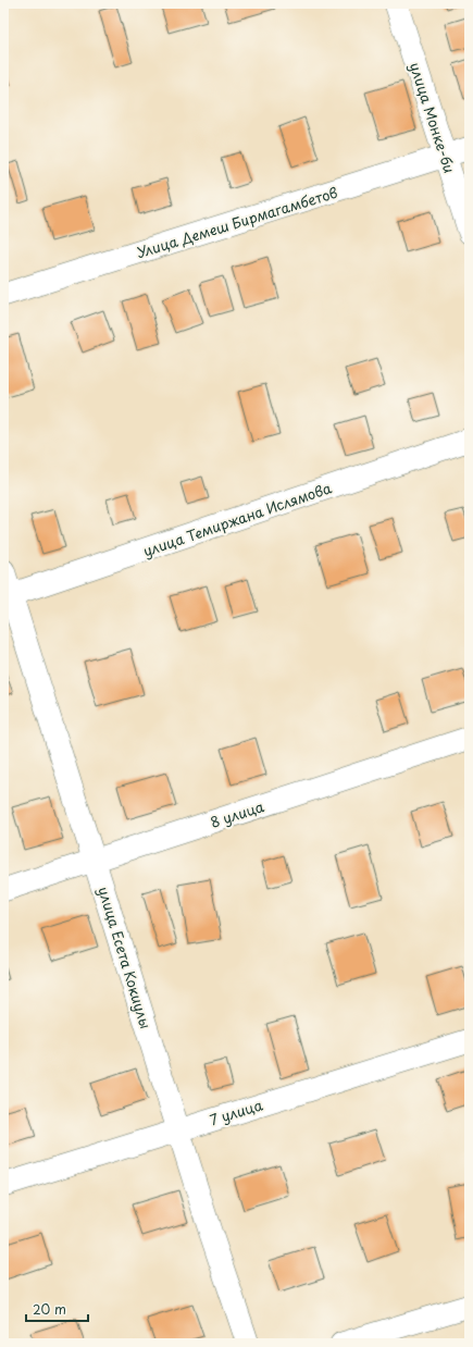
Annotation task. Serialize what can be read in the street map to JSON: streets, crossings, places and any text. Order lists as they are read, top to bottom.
{
  "streets": {
    "street": [
      "улица Монке-би",
      "Улица Демеш Бирмагамбетов",
      "улица Темиржана Ислямова",
      "8 улица",
      "улица Есета Кокиулы",
      "7 улица"
    ]
  },
  "crossings": [
    ["улица Монке-би", "Улица Демеш Бирмагамбетов"],
    ["улица Темиржана Ислямова", "улица Есета Кокиулы"],
    ["8 улица", "улица Есета Кокиулы"],
    ["улица Есета Кокиулы", "7 улица"]
  ],
  "scale_bar": "20 m"
}
